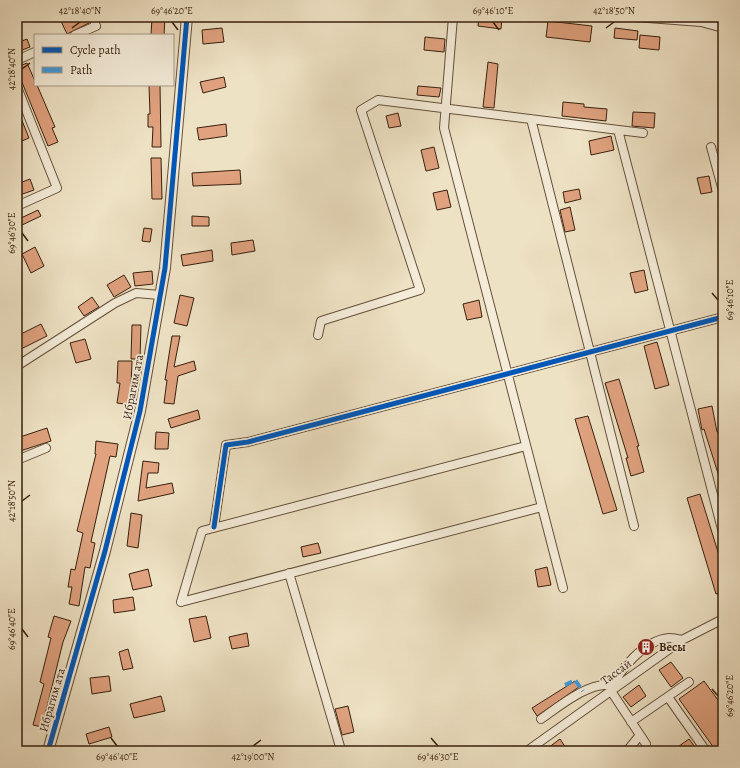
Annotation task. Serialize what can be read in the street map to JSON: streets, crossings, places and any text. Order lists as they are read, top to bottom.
{
  "streets": {
    "street": ["Ибрагим ата", "Тассай"]
  },
  "places": {
    "building": ["Весы"]
  },
  "legend": ["Cycle path", "Path"],
  "coordinates": [
    "42°18'40\"N",
    "69°46'20\"E",
    "69°46'10\"E",
    "42°18'50\"N",
    "69°46'30\"E",
    "69°46'40\"E",
    "42°19'00\"N"
  ]
}
